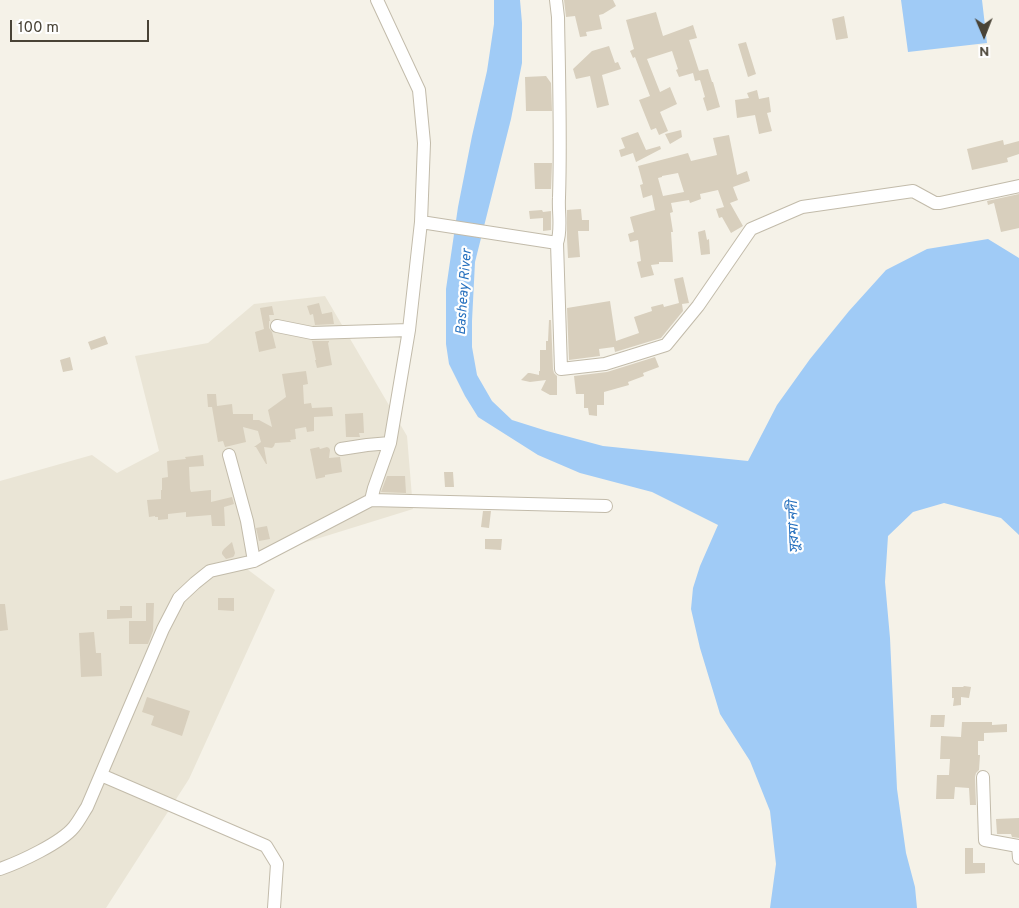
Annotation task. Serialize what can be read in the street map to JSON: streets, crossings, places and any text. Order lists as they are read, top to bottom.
{
  "water": ["Basheay River", "সুরমা নদী"],
  "scale_bar": "100 m",
  "north": "bottom"
}
